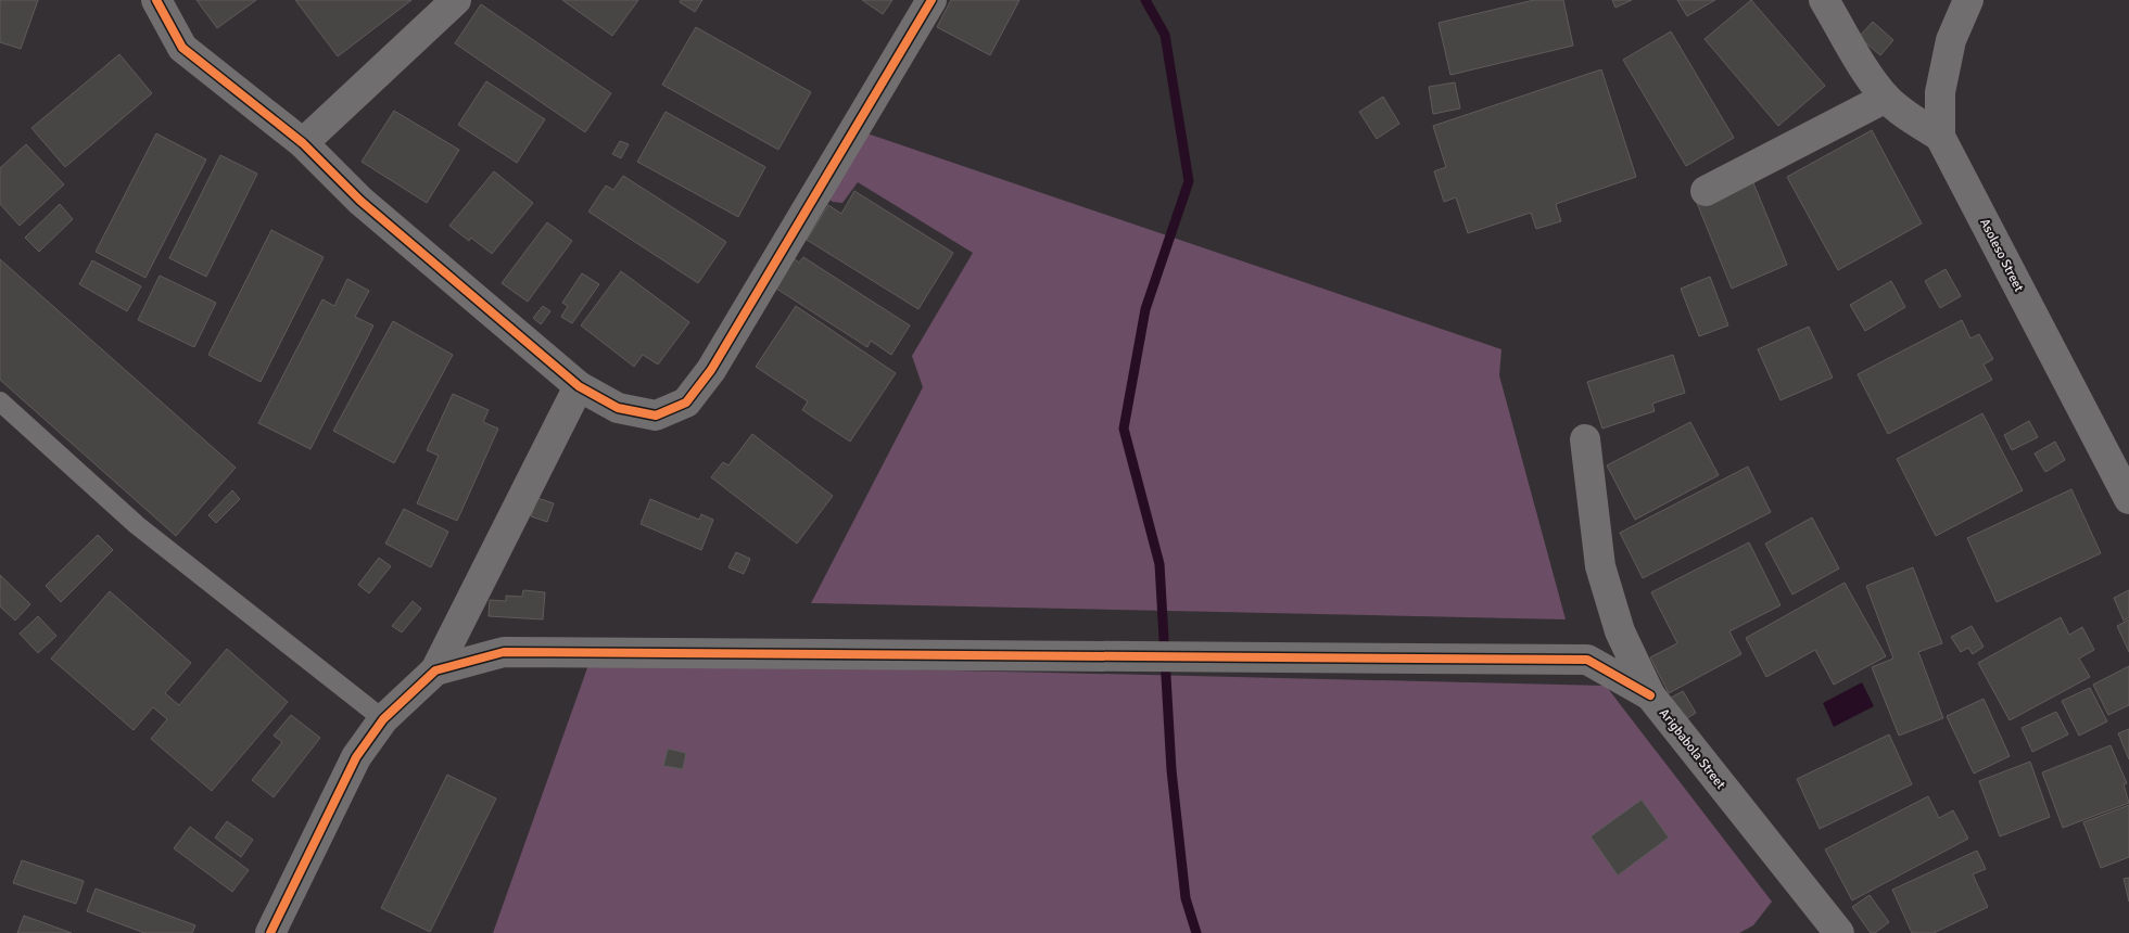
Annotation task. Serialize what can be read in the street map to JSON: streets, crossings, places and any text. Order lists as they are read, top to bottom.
{
  "streets": {
    "street": ["Asoleso Street", "Arigbabola Street"]
  }
}
